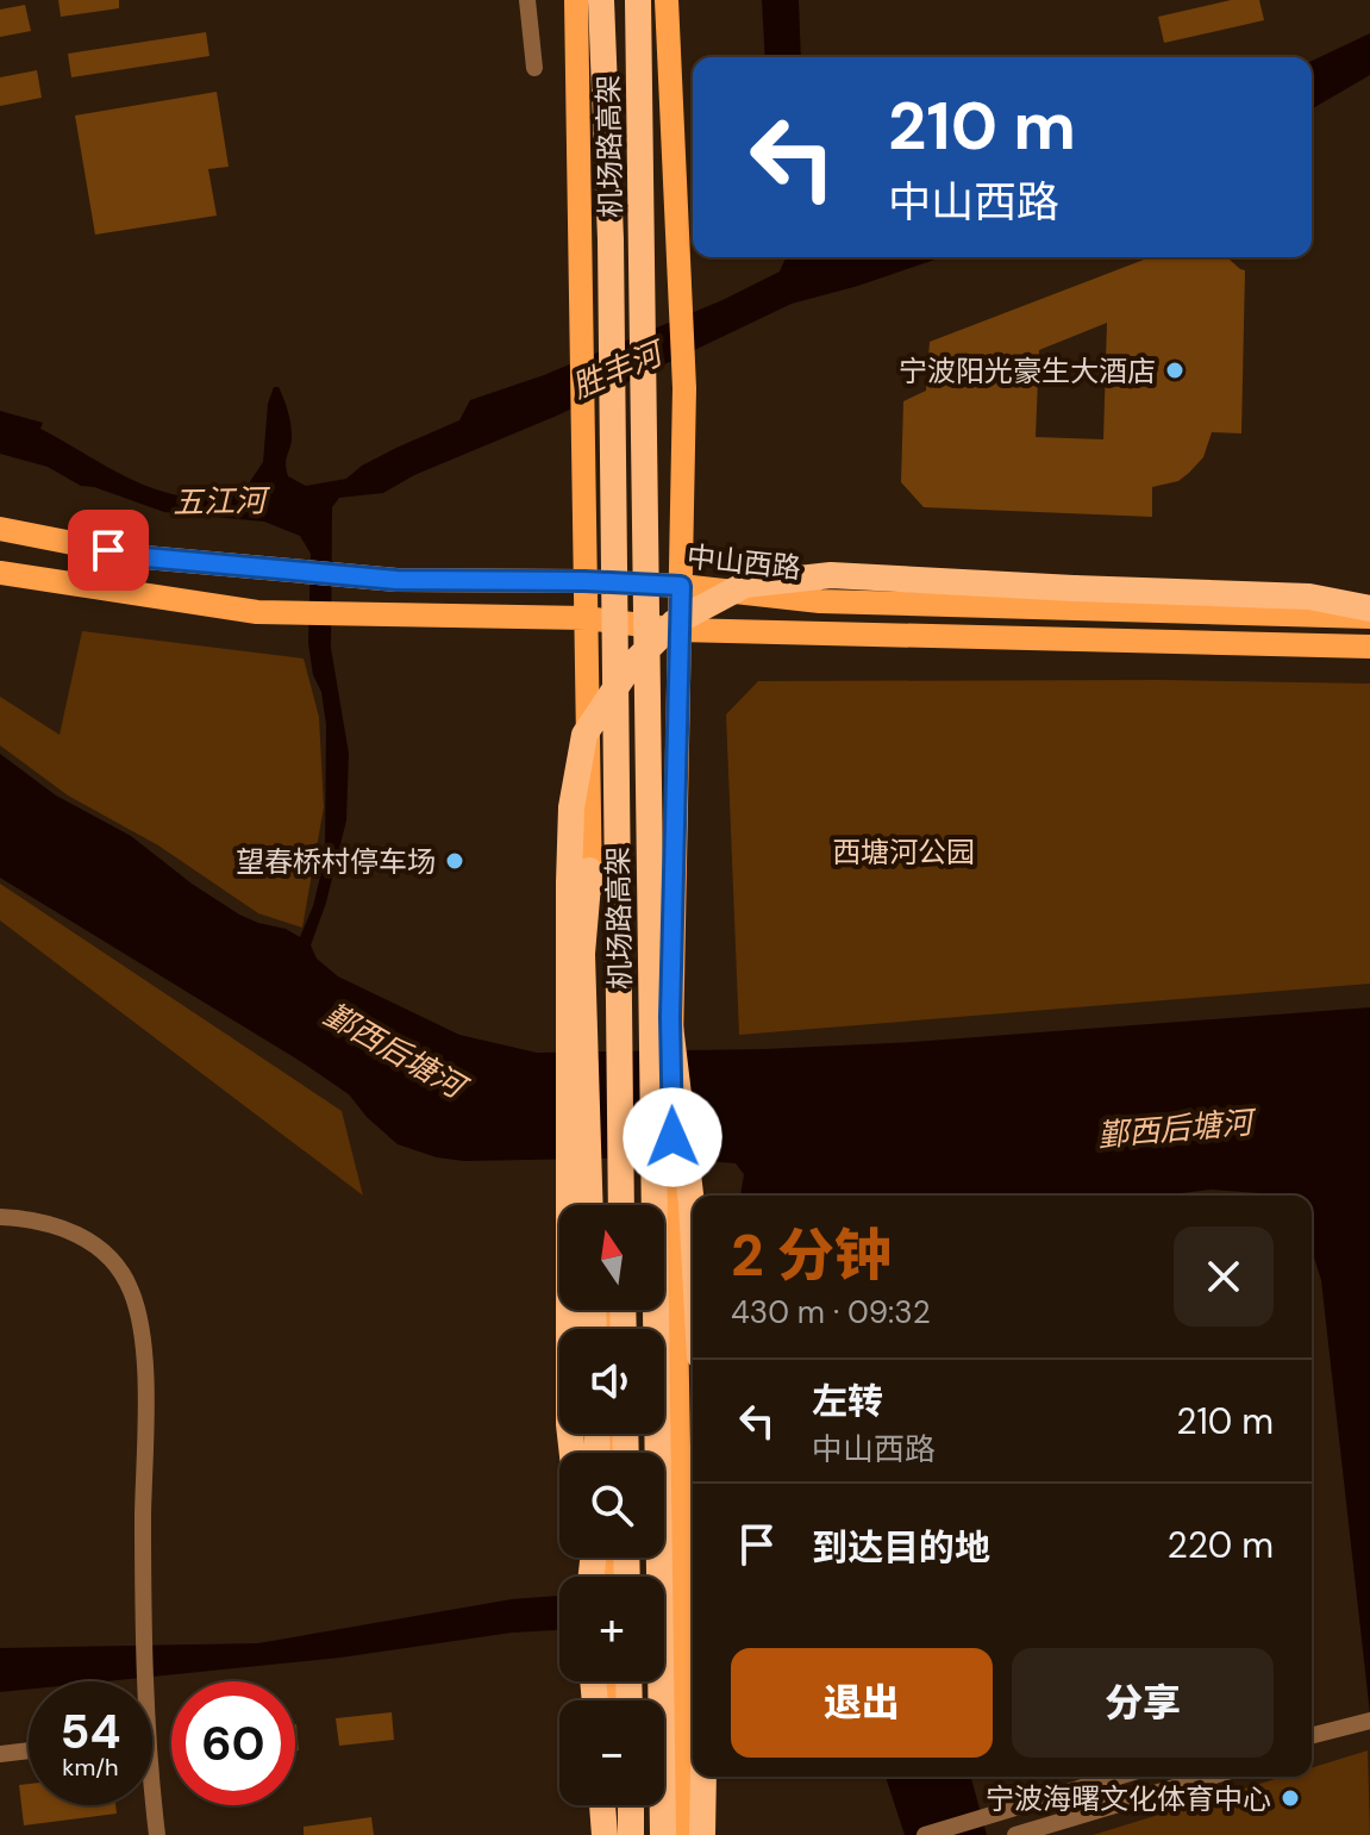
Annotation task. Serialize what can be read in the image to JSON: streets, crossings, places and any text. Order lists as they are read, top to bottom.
{
  "streets": {
    "highway": ["机场路高架"],
    "main road": ["中山西路"]
  },
  "water": ["胜丰河", "五江河", "鄞西后塘河"],
  "parks": ["西塘河公园"],
  "places": ["宁波阳光豪生大酒店", "望春桥村停车场", "宁波海曙文化体育中心"],
  "north": "top",
  "page": {
    "turn": ["210 m", "中山西路"],
    "heading": ["2 分钟", "430 m · 09:32"],
    "map_buttons": ["+", "−"],
    "list": [
      {
        "name": "左转",
        "note": "中山西路",
        "value": "210 m"
      },
      {
        "name": "到达目的地",
        "value": "220 m"
      }
    ],
    "buttons": ["退出", "分享"],
    "speed": "54 km/h",
    "limit": "60"
  }
}
